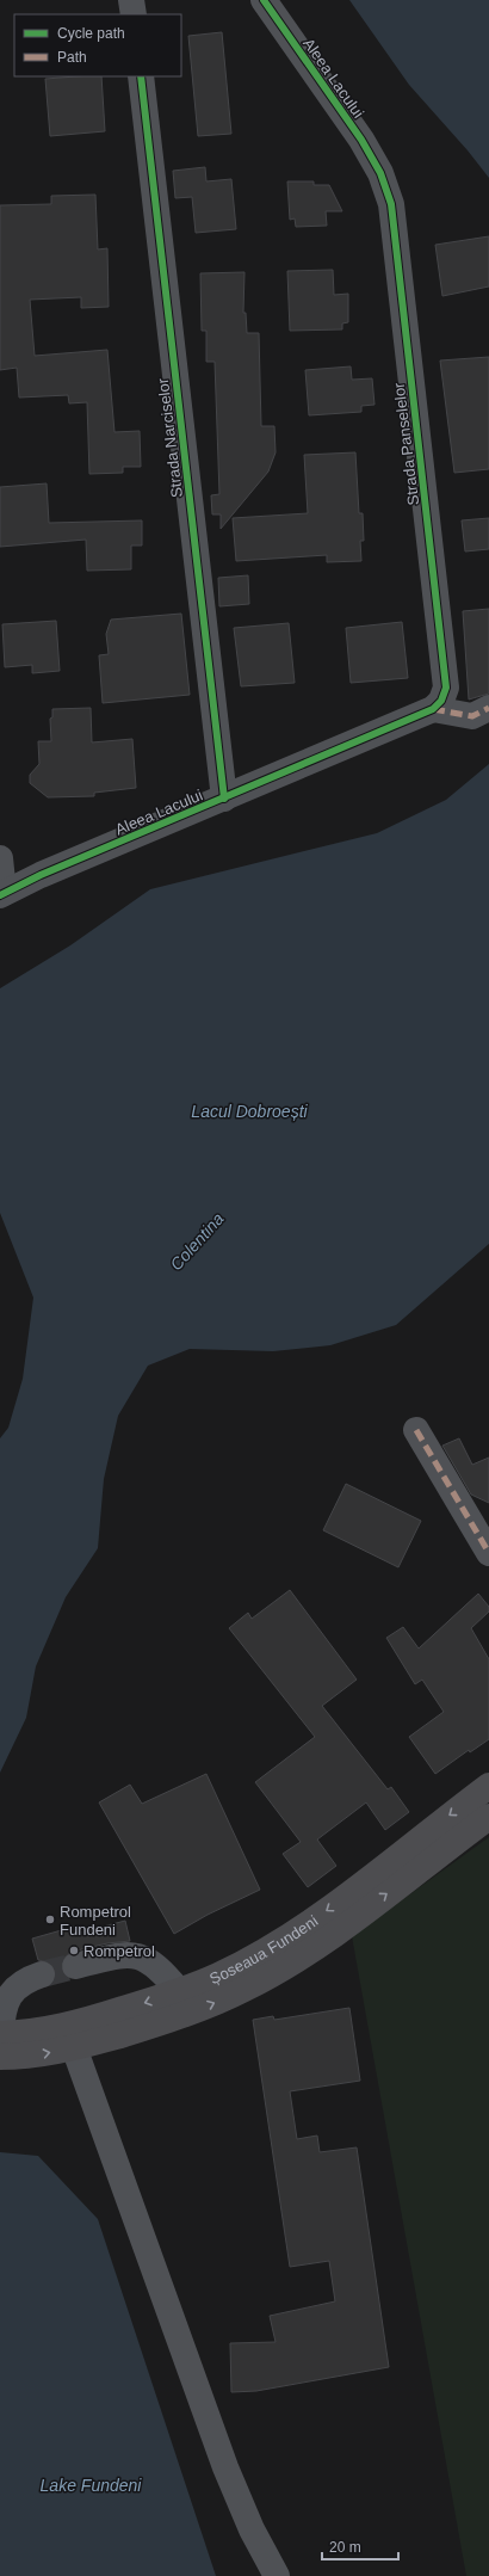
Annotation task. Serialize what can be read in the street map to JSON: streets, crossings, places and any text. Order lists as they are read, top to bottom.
{
  "streets": {
    "main road": ["Șoseaua Fundeni"],
    "street": ["Aleea Lacului", "Strada Narciselor", "Strada Panselelor"]
  },
  "crossings": [
    ["Aleea Lacului", "Strada Narciselor"],
    ["Aleea Lacului", "Strada Panselelor"]
  ],
  "water": ["Lacul Dobroești", "Colentina", "Lake Fundeni"],
  "places": ["Rompetrol Fundeni", "Rompetrol"],
  "legend": ["Cycle path", "Path"],
  "scale_bar": "20 m"
}
